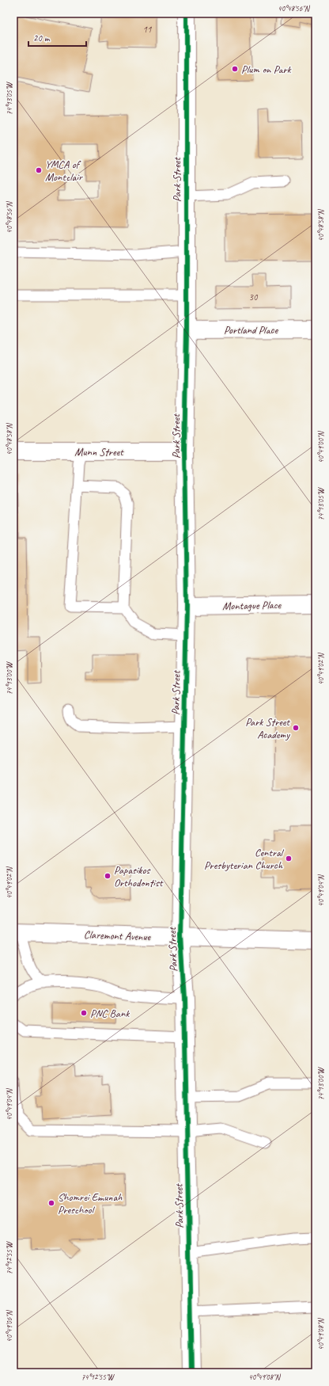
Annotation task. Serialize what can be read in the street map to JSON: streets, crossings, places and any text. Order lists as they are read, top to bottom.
{
  "streets": {
    "street": [
      "Park Street",
      "Portland Place",
      "Munn Street",
      "Montague Place",
      "Claremont Avenue"
    ]
  },
  "crossings": [
    ["Park Street", "Portland Place"],
    ["Park Street", "Munn Street"],
    ["Park Street", "Montague Place"],
    ["Park Street", "Claremont Avenue"]
  ],
  "places": [
    "Plum on Park",
    "YMCA of Montclair",
    "Park Street Academy",
    "Central Presbyterian Church",
    "Papasikos Orthodontist",
    "PNC Bank",
    "Shomrei Emunah Preschool"
  ],
  "house_numbers": ["11", "30"],
  "scale_bar": "20 m",
  "coordinates": [
    "40°48'56\"N",
    "74°13'05\"W",
    "40°48'58\"N",
    "40°49'00\"N",
    "40°49'02\"N",
    "74°13'00\"W",
    "40°49'04\"N",
    "74°12'55\"W",
    "40°49'06\"N",
    "40°49'08\"N"
  ]
}
